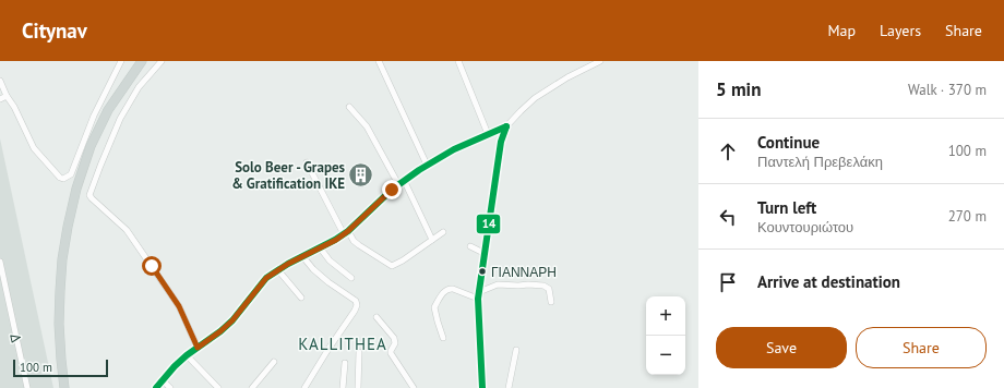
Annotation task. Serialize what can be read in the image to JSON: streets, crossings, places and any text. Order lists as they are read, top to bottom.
{
  "streets": {
    "street": ["Δ"]
  },
  "districts": ["KALLITHEA"],
  "places": {
    "building": ["Solo Beer - Grapes & Gratification IKE"],
    "other": ["ΓΙΑΝΝΑΡΗ"]
  },
  "lines": ["transit line 14"],
  "scale_bar": "100 m",
  "page": {
    "header": "Citynav",
    "nav": ["Map", "Layers", "Share"],
    "heading": ["5 min", "Walk · 370 m"],
    "list": [
      ["Continue", "Παντελή Πρεβελάκη", "100 m"],
      ["Turn left", "Κουντουριώτου", "270 m"],
      "Arrive at destination"
    ],
    "map_buttons": ["+", "−"],
    "buttons": ["Save", "Share"],
    "scale": "100 m"
  }
}
